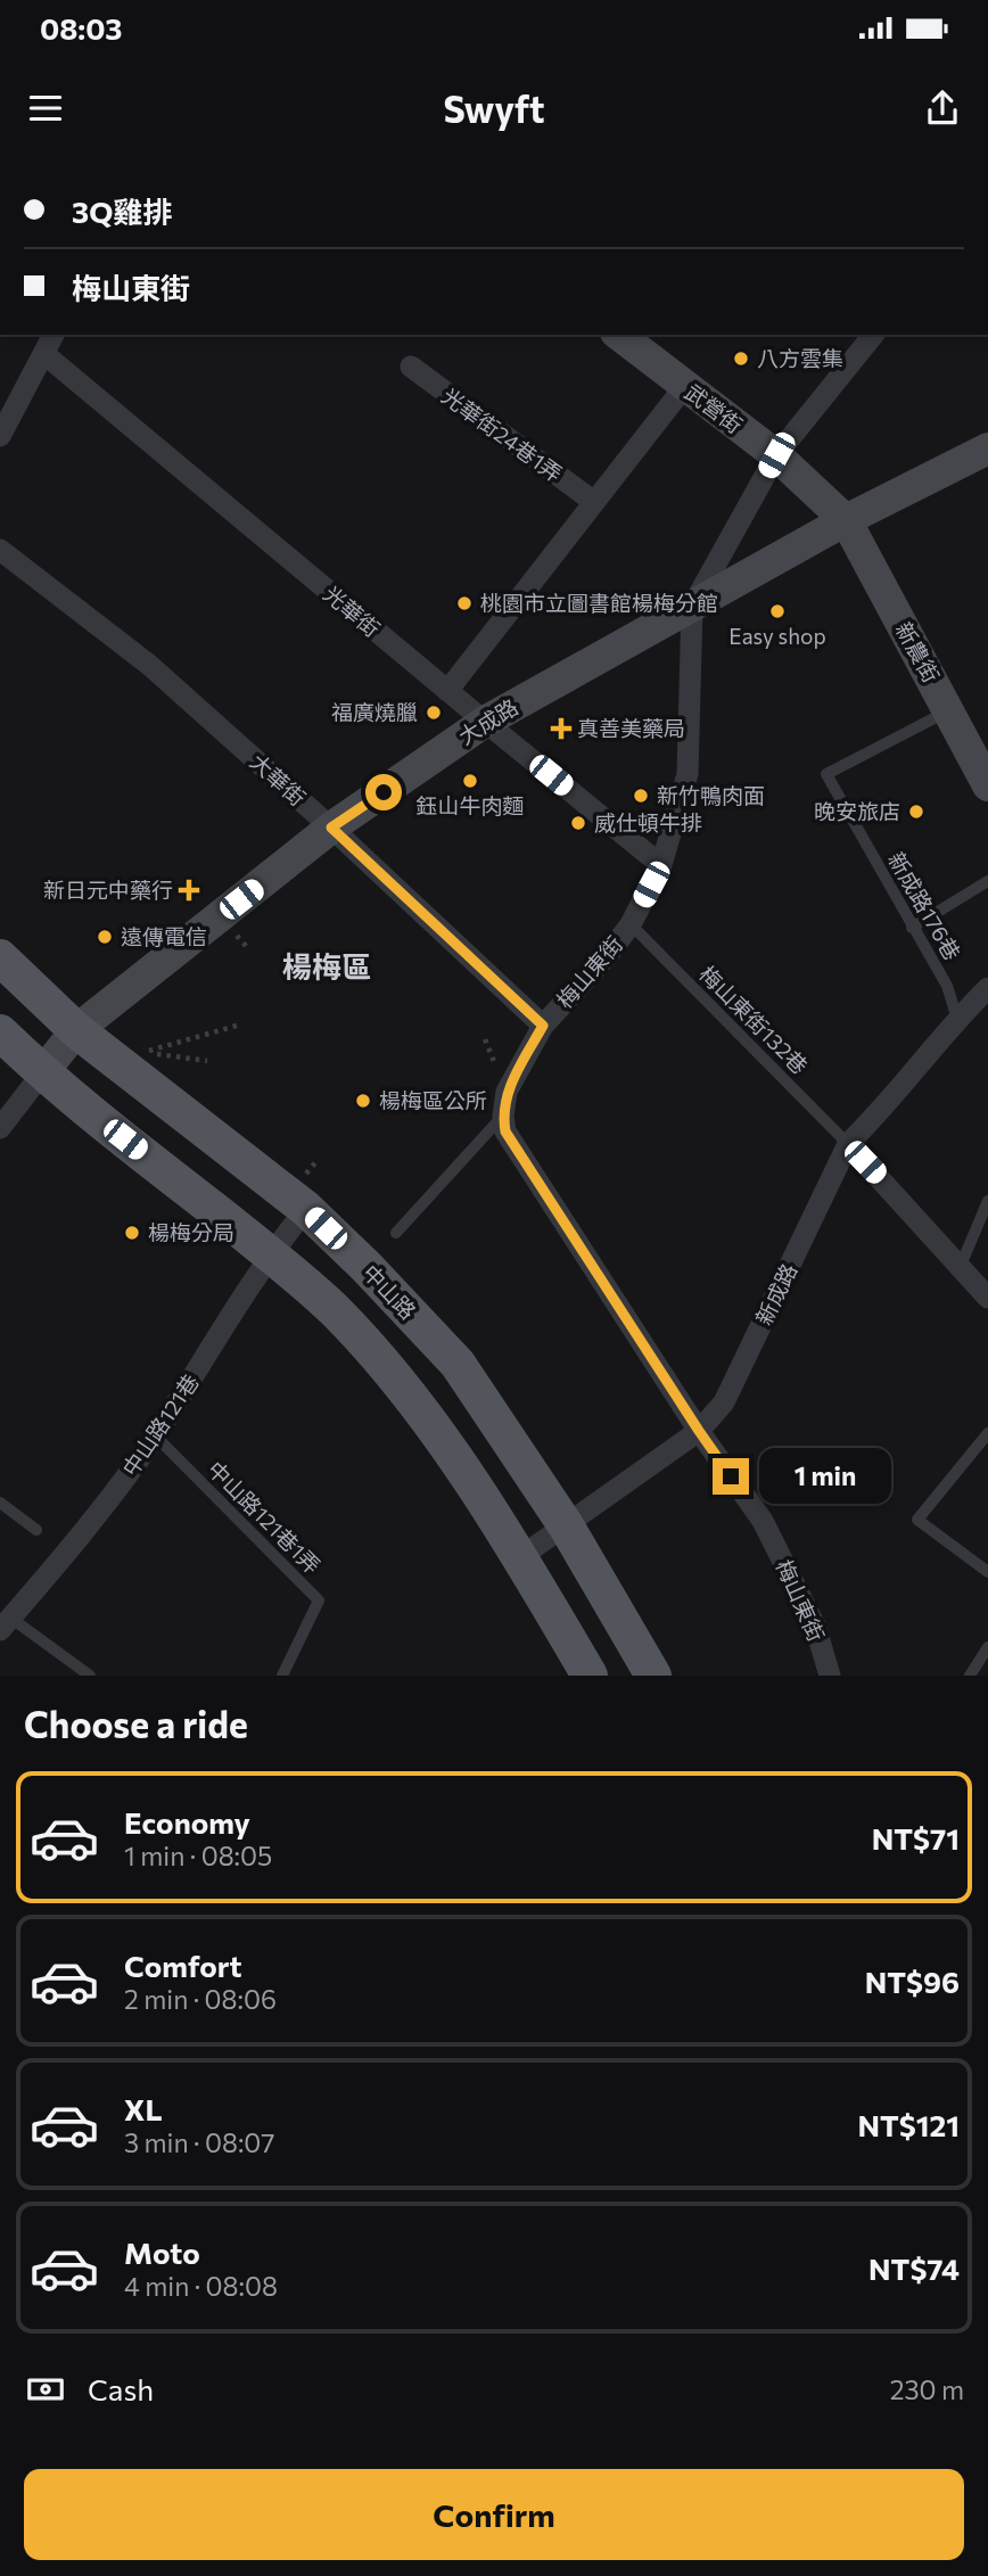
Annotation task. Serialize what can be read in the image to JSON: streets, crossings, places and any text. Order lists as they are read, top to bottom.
{
  "streets": {
    "main road": [
      "武營街",
      "新農街",
      "大成路",
      "中山路"
    ],
    "street": [
      "光華街24巷1弄",
      "光華街",
      "大華街",
      "梅山東街",
      "新成路",
      "中山路121巷"
    ],
    "lane": ["新成路176巷", "梅山東街132巷", "中山路121巷1弄"]
  },
  "crossings": [
    ["武營街", "新農街"],
    ["武營街", "大成路"],
    ["光華街", "大成路"],
    ["光華街", "梅山東街"],
    ["新農街", "大成路"],
    ["新農街", "新成路176巷"],
    ["大成路", "大華街"],
    ["大成路", "梅山東街"],
    ["大成路", "中山路"],
    ["大華街", "梅山東街"],
    ["新成路176巷", "新成路"],
    ["梅山東街", "梅山東街132巷"],
    ["梅山東街", "新成路"],
    ["梅山東街132巷", "新成路"],
    ["中山路", "新成路"],
    ["中山路", "中山路121巷"],
    ["中山路121巷", "中山路121巷1弄"]
  ],
  "districts": ["楊梅區"],
  "places": {
    "other": [
      "八方雲集",
      "桃園市立圖書館楊梅分館",
      "Easy shop",
      "福廣燒臘",
      "鈺山牛肉麵",
      "新竹鴨肉面",
      "晚安旅店",
      "威仕頓牛排",
      "遠傳電信",
      "楊梅區公所",
      "楊梅分局"
    ],
    "health": ["真善美藥局", "新日元中藥行"]
  },
  "page": {
    "status": "08:03",
    "header": "Swyft",
    "banner": ["3Q雞排", "梅山東街"],
    "bubble": "1 min",
    "heading": "Choose a ride",
    "list": [
      {
        "name": "Economy",
        "note": "1 min · 08:05",
        "value": "NT$71"
      },
      {
        "name": "Comfort",
        "note": "2 min · 08:06",
        "value": "NT$96"
      },
      {
        "name": "XL",
        "note": "3 min · 08:07",
        "value": "NT$121"
      },
      {
        "name": "Moto",
        "note": "4 min · 08:08",
        "value": "NT$74"
      }
    ],
    "pay": ["Cash", "230 m"],
    "buttons": "Confirm"
  }
}
